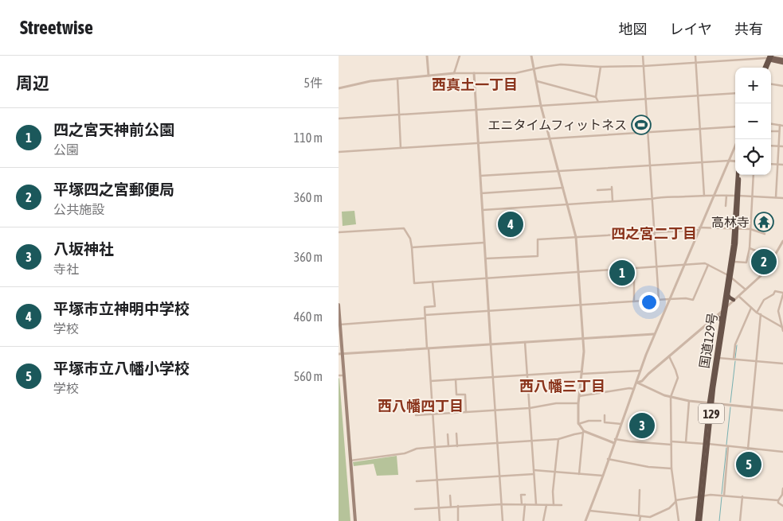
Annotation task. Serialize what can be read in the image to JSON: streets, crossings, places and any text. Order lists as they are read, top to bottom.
{
  "streets": {
    "highway": ["国道129号", "129"]
  },
  "districts": [
    "西真土一丁目",
    "四之宮二丁目",
    "西八幡三丁目",
    "西八幡四丁目"
  ],
  "places": {
    "sports": ["エニタイムフィットネス"],
    "temple": ["高林寺"]
  },
  "page": {
    "header": "Streetwise",
    "nav": ["地図", "レイヤ", "共有"],
    "heading": ["周辺", "5件"],
    "map_buttons": ["+", "−"],
    "list": [
      {
        "mark": "1",
        "name": "四之宮天神前公園",
        "note": "公園",
        "value": "110 m"
      },
      {
        "mark": "2",
        "name": "平塚四之宮郵便局",
        "note": "公共施設",
        "value": "360 m"
      },
      {
        "mark": "3",
        "name": "八坂神社",
        "note": "寺社",
        "value": "360 m"
      },
      {
        "mark": "4",
        "name": "平塚市立神明中学校",
        "note": "学校",
        "value": "460 m"
      },
      {
        "mark": "5",
        "name": "平塚市立八幡小学校",
        "note": "学校",
        "value": "560 m"
      }
    ],
    "pins": [
      "4",
      "2",
      "1",
      "3",
      "5"
    ]
  }
}
